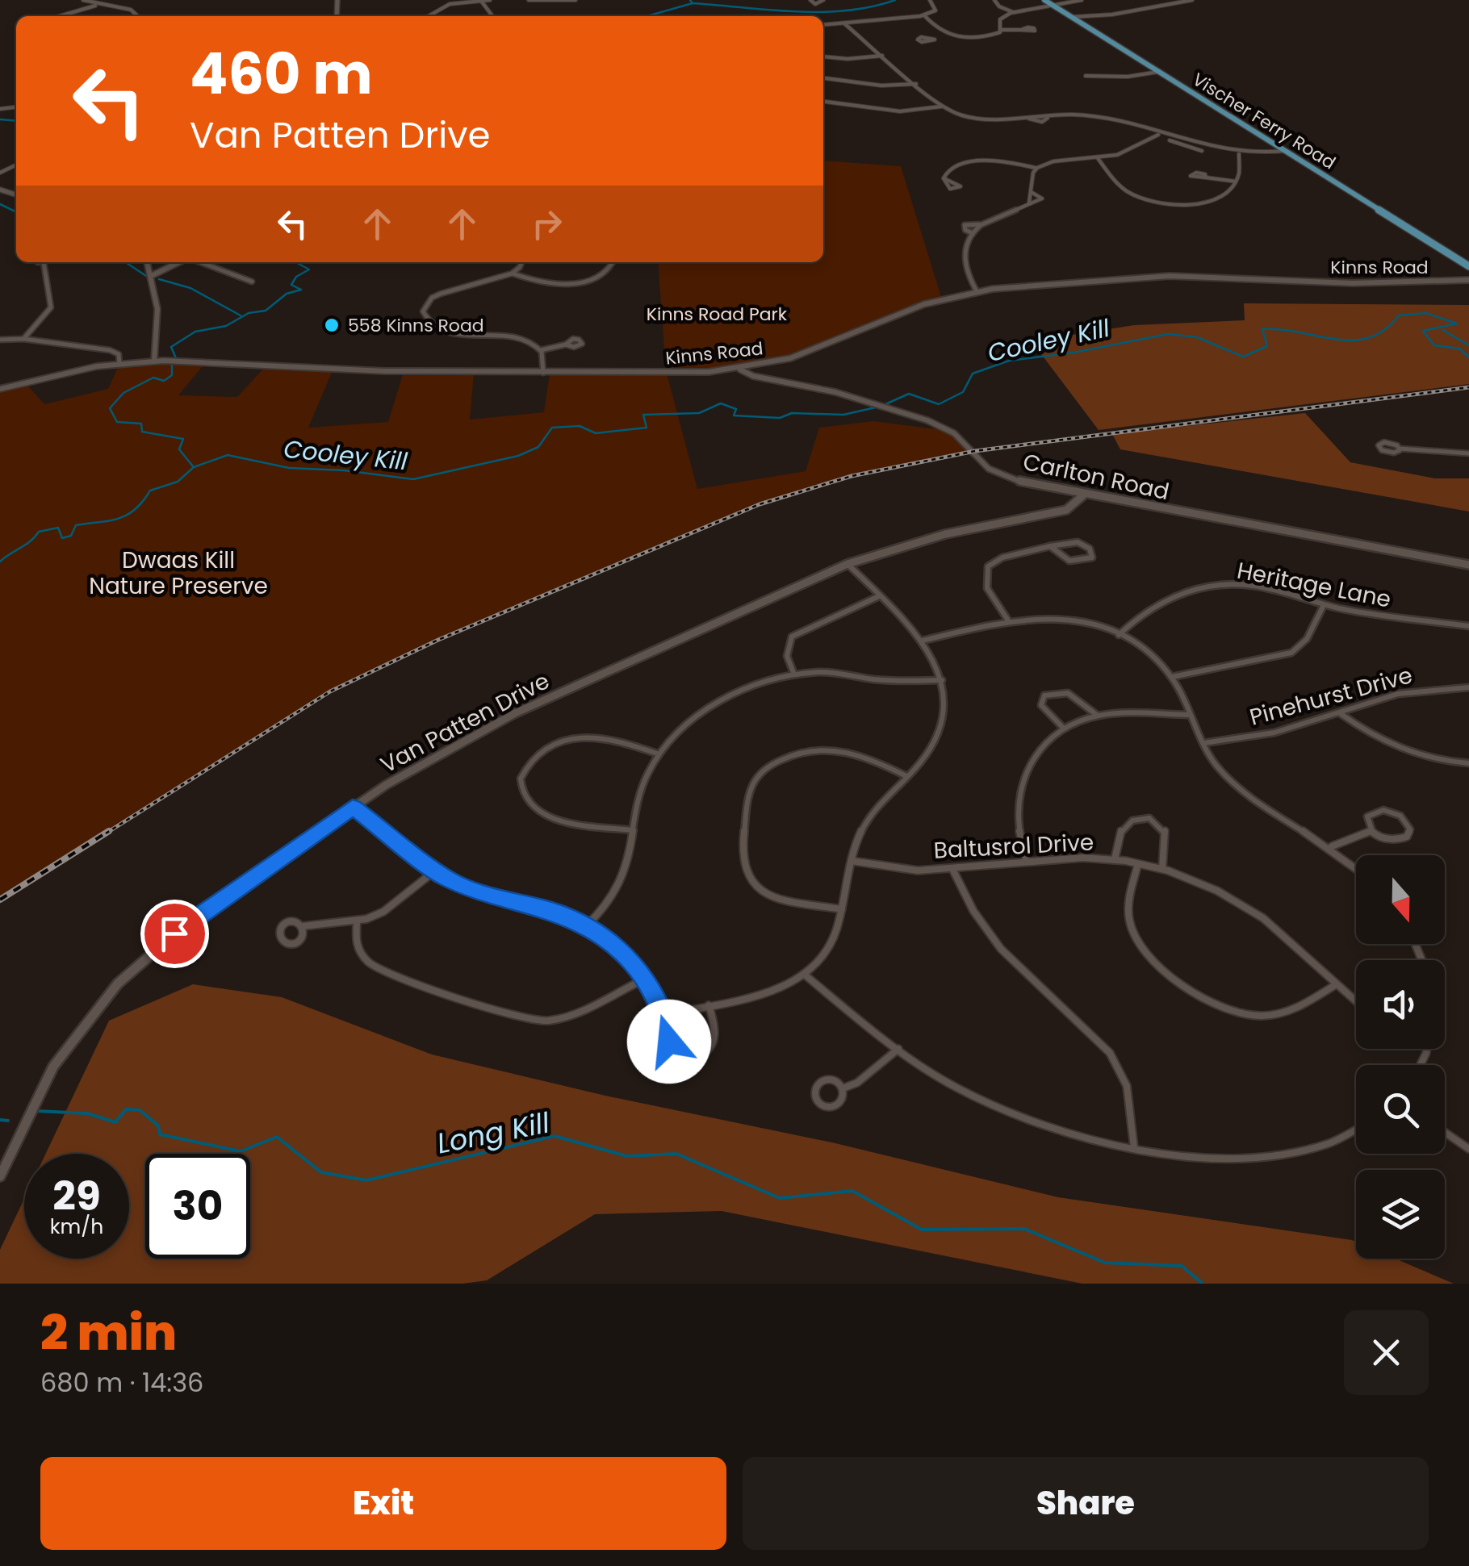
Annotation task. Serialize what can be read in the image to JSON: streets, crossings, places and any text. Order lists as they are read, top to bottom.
{
  "streets": {
    "main road": ["Vischer Ferry Road"],
    "street": [
      "Kinns Road",
      "Carlton Road",
      "Heritage Lane",
      "Pinehurst Drive",
      "Van Patten Drive",
      "Baltusrol Drive"
    ]
  },
  "crossings": [
    ["Kinns Road", "Carlton Road"],
    ["Carlton Road", "Van Patten Drive"]
  ],
  "water": ["Cooley Kill", "Long Kill"],
  "parks": ["Kinns Road Park", "Dwaas Kill Nature Preserve"],
  "places": ["558 Kinns Road"],
  "north": "bottom",
  "page": {
    "turn": ["460 m", "Van Patten Drive"],
    "speed": "29 km/h",
    "limit": "30",
    "heading": ["2 min", "680 m · 14:36"],
    "buttons": ["Exit", "Share"]
  }
}
